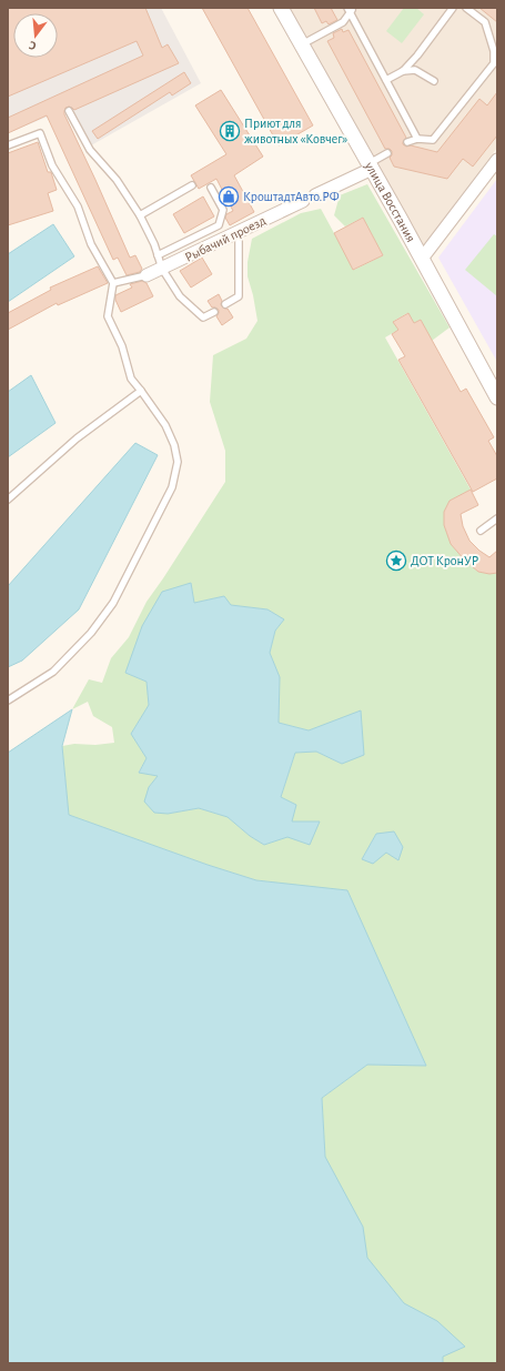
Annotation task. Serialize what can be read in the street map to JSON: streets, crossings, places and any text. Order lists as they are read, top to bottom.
{
  "streets": {
    "street": ["улица Восстания", "Рыбачий проезд"]
  },
  "crossings": [
    ["улица Восстания", "Рыбачий проезд"]
  ],
  "places": {
    "building": ["Приют для животных «Ковчег»"],
    "shop": ["КроштадтАвто.РФ"],
    "place": ["ДОТ КронУР"]
  },
  "north": "bottom"
}
